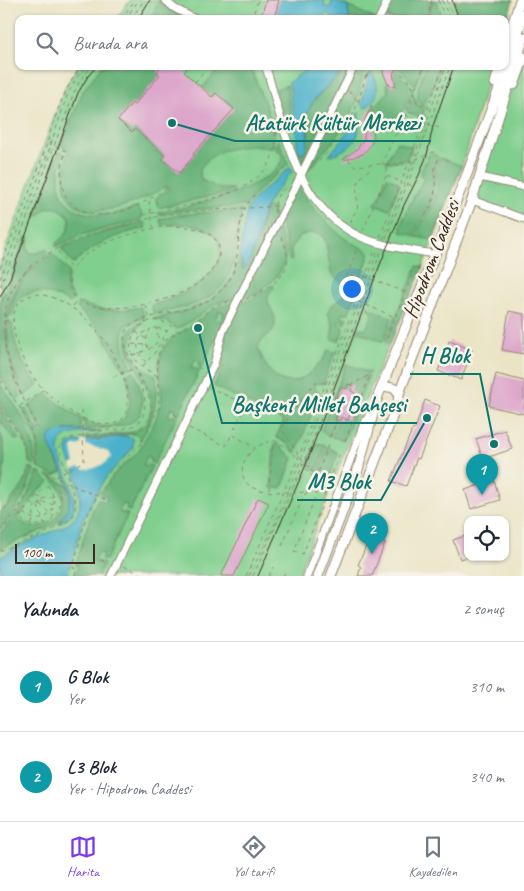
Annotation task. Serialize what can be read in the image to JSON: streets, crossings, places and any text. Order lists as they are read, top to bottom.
{
  "streets": {
    "main road": ["Hipodrom Caddesi"]
  },
  "places": [
    "Atatürk Kültür Merkezi",
    "Başkent Millet Bahçesi",
    "M3 Blok",
    "H Blok"
  ],
  "scale_bar": "100 m",
  "page": {
    "search": "Burada ara",
    "pins": ["1", "2"],
    "scale": "100 m",
    "heading": ["Yakında", "2 sonuç"],
    "list": [
      {
        "mark": "1",
        "name": "G Blok",
        "note": "Yer",
        "value": "310 m"
      },
      {
        "mark": "2",
        "name": "L3 Blok",
        "note": "Yer · Hipodrom Caddesi",
        "value": "340 m"
      }
    ],
    "nav": ["Harita", "Yol tarifi", "Kaydedilen"]
  }
}
